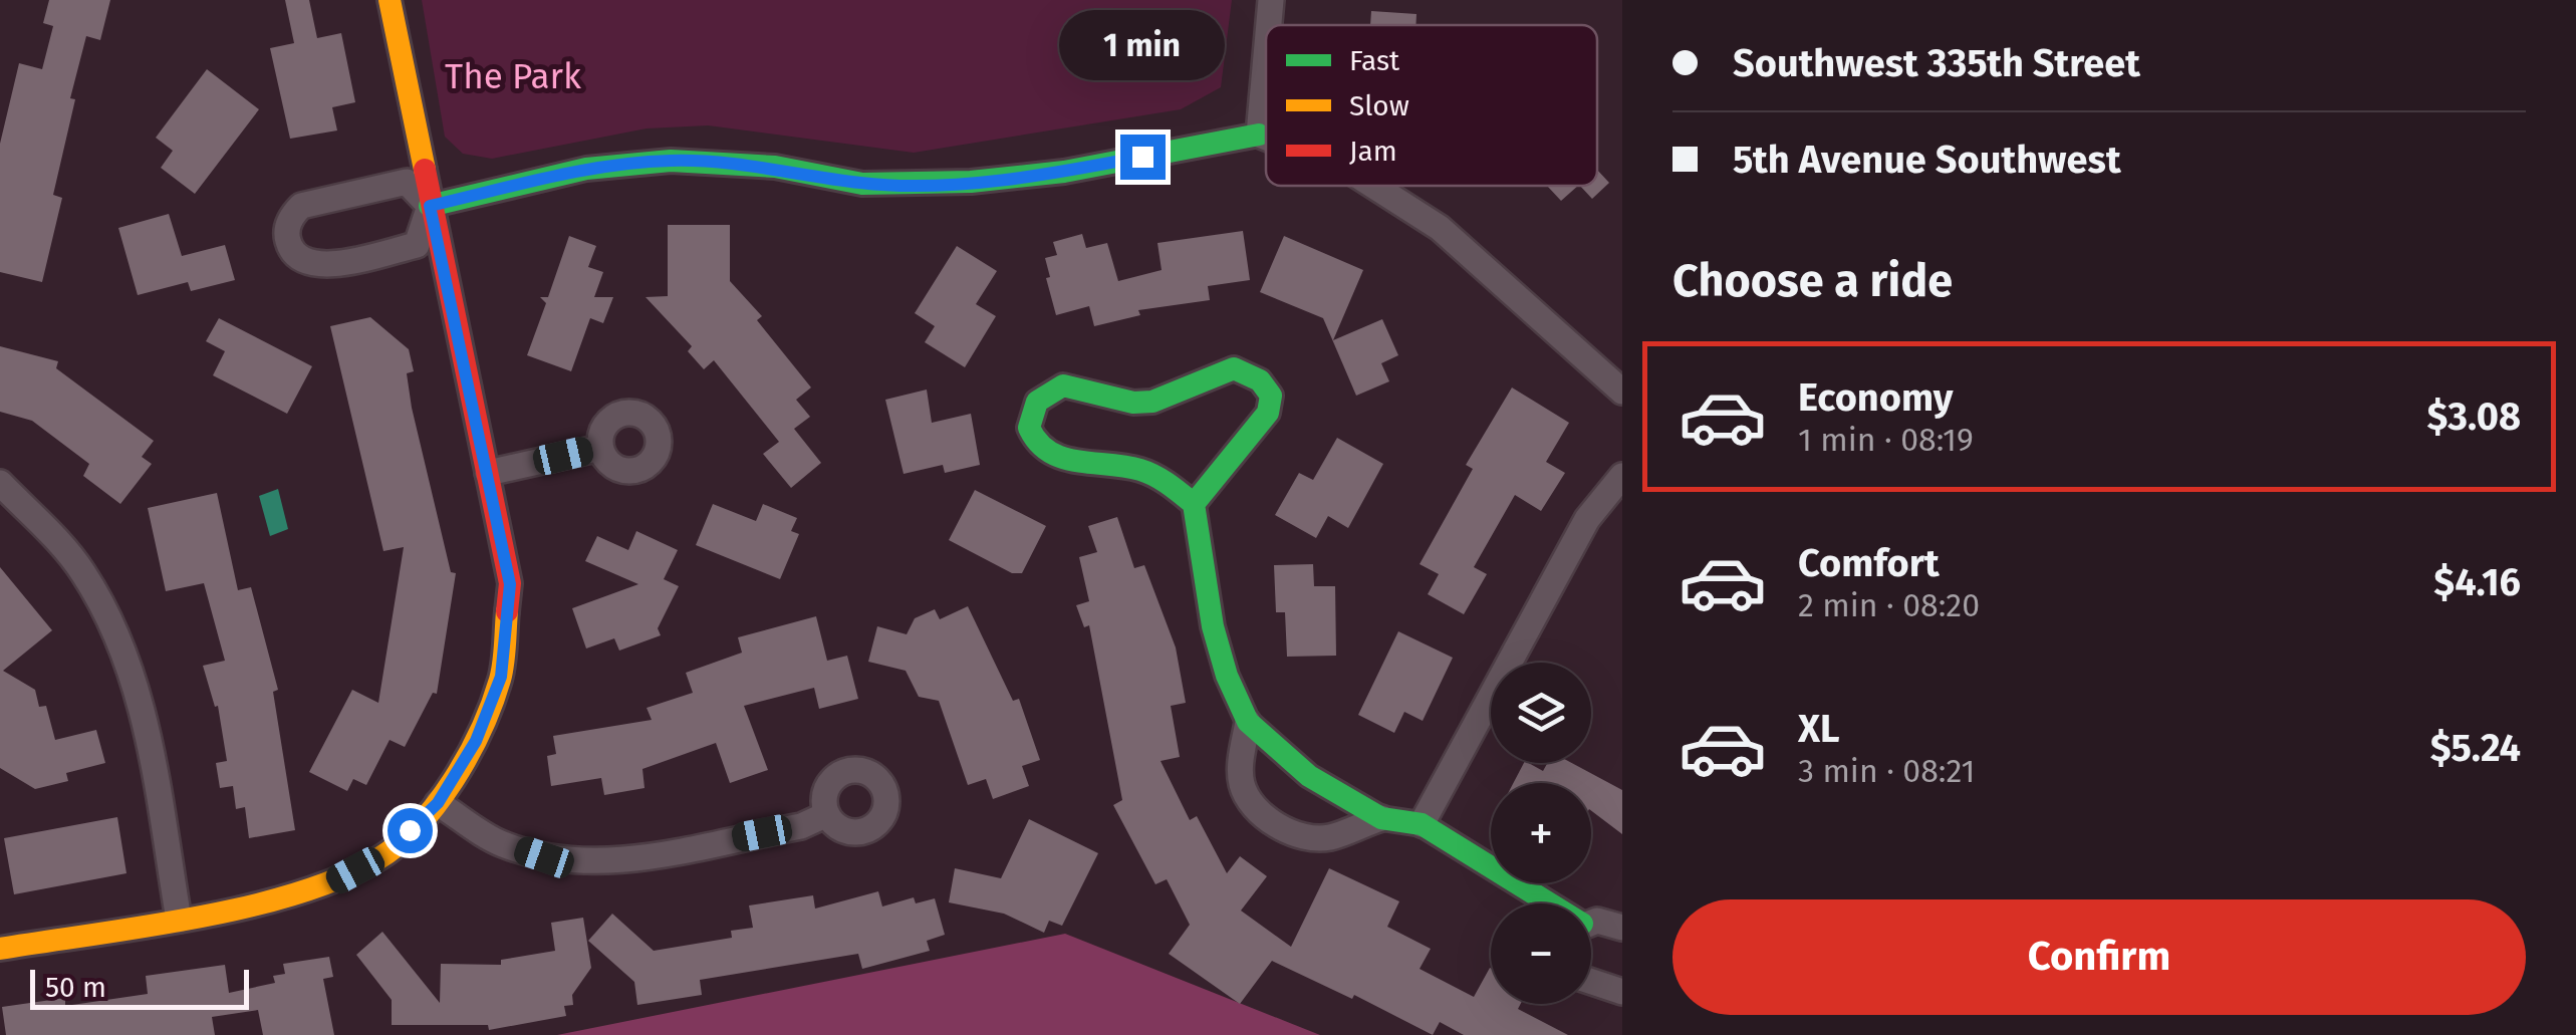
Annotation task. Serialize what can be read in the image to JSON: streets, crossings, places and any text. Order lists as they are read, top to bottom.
{
  "parks": ["The Park"],
  "legend": ["Fast", "Slow", "Jam"],
  "scale_bar": "50 m",
  "page": {
    "banner": ["Southwest 335th Street", "5th Avenue Southwest"],
    "bubble": "1 min",
    "heading": "Choose a ride",
    "list": [
      {
        "name": "Economy",
        "note": "1 min · 08:19",
        "value": "$3.08"
      },
      {
        "name": "Comfort",
        "note": "2 min · 08:20",
        "value": "$4.16"
      },
      {
        "name": "XL",
        "note": "3 min · 08:21",
        "value": "$5.24"
      }
    ],
    "map_buttons": ["+", "−"],
    "buttons": "Confirm",
    "scale": "50 m"
  }
}
